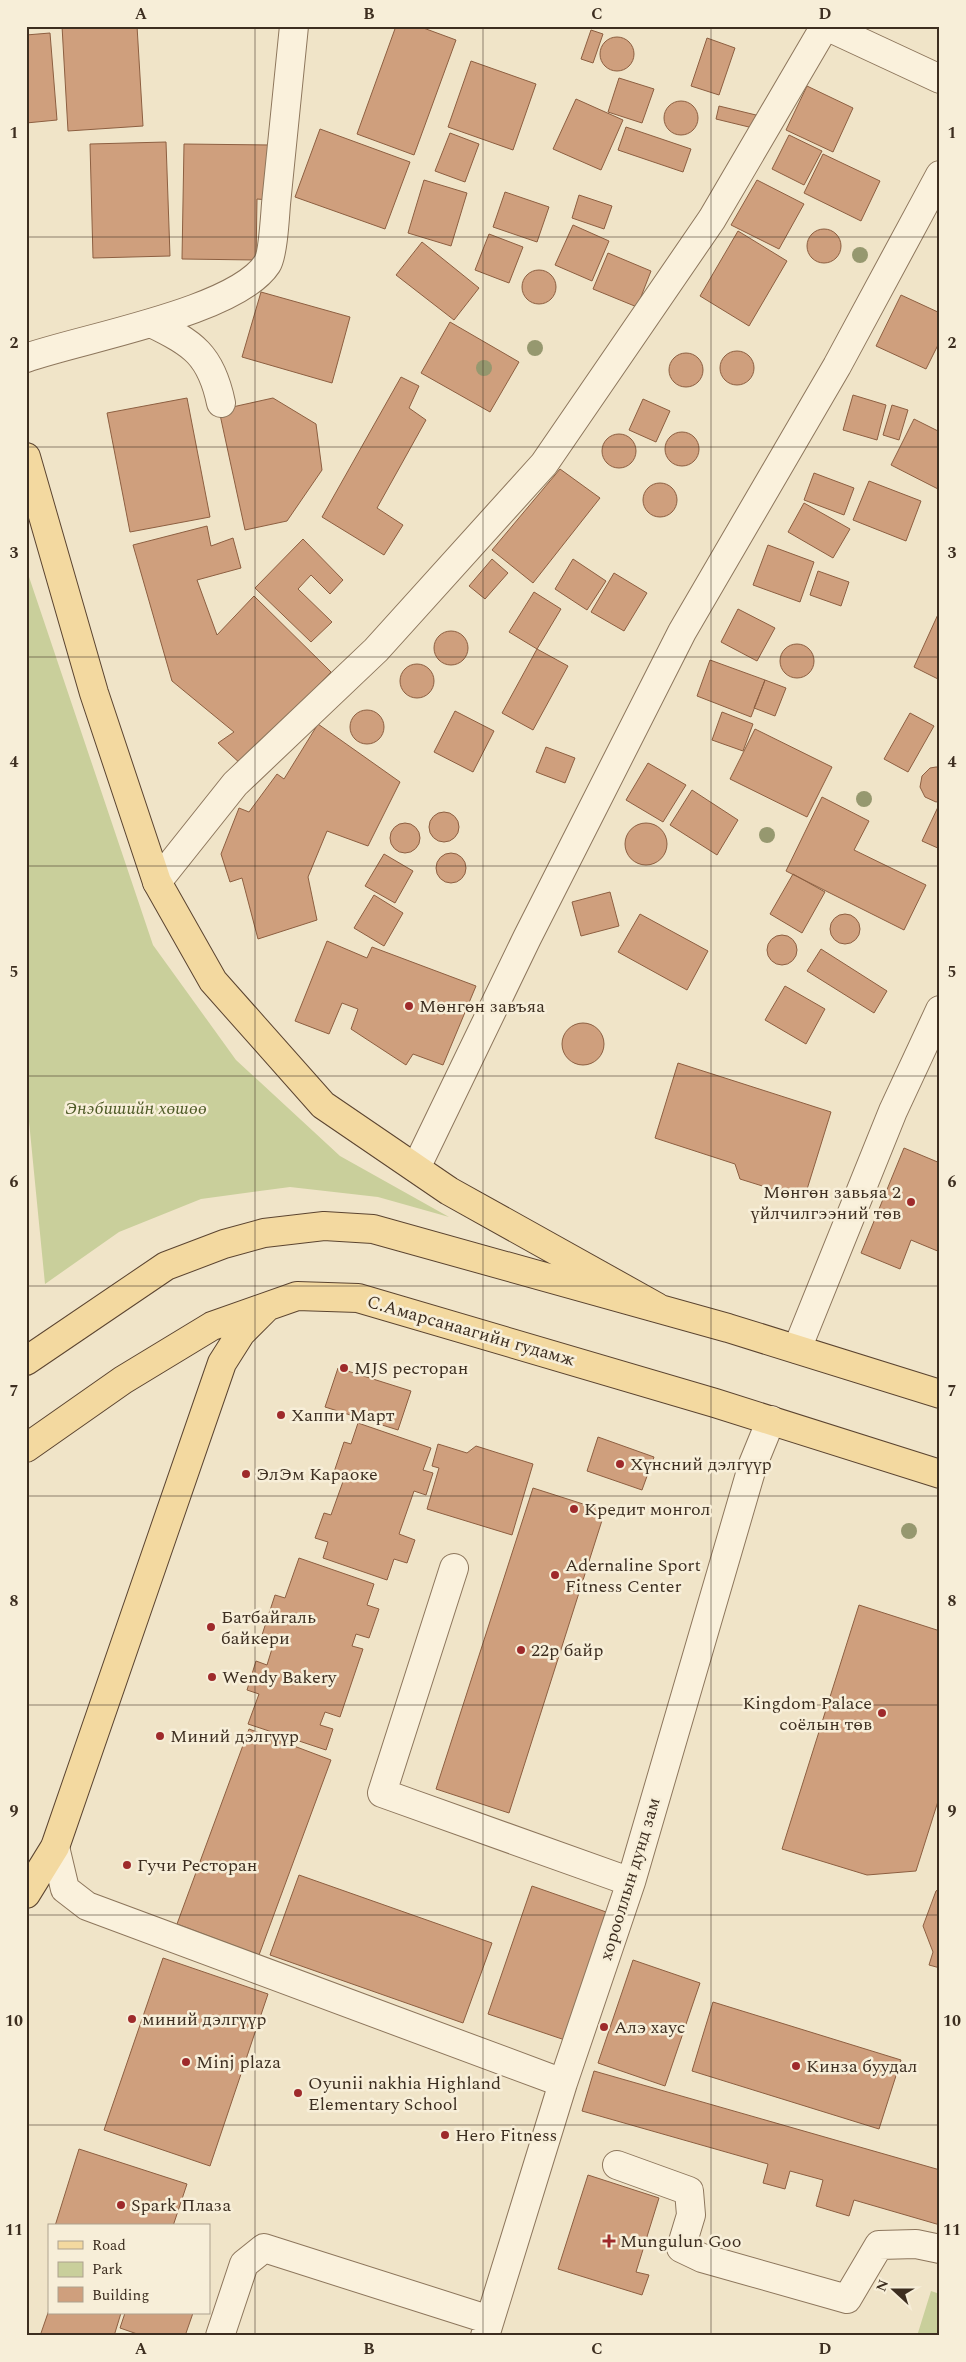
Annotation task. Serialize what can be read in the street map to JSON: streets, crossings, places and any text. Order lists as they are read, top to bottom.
{
  "streets": {
    "main road": ["С.Амарсанаагийн гудамж"],
    "street": ["хорооллын дунд зам"]
  },
  "crossings": [
    ["С.Амарсанаагийн гудамж", "хорооллын дунд зам"]
  ],
  "parks": ["Энэбишийн хөшөө"],
  "places": {
    "other": [
      "Мөнгөн завъяа",
      "Мөнгөн завьяа 2 үйлчилгээний төв",
      "MJS ресторан",
      "Хаппи Март",
      "Хүнсний дэлгүүр",
      "ЭлЭм Караоке",
      "Кредит монгол",
      "Adernaline Sport Fitness Center",
      "Батбайгаль байкери",
      "22р байр",
      "Wendy Bakery",
      "Kingdom Palace соёлын төв",
      "Миний дэлгүүр",
      "Гучи Ресторан",
      "миний дэлгүүр",
      "Алэ хаус",
      "Minj plaza",
      "Кинза буудал",
      "Oyunii nakhia Highland Elementary School",
      "Hero Fitness",
      "Spark Плаза"
    ],
    "health": ["Mungulun Goo"]
  },
  "legend": ["Road", "Park", "Building"],
  "north": "left",
  "grid": {
    "columns": [
      "A",
      "B",
      "C",
      "D"
    ],
    "rows": [
      "1",
      "2",
      "3",
      "4",
      "5",
      "6",
      "7",
      "8",
      "9",
      "10",
      "11"
    ]
  }
}
